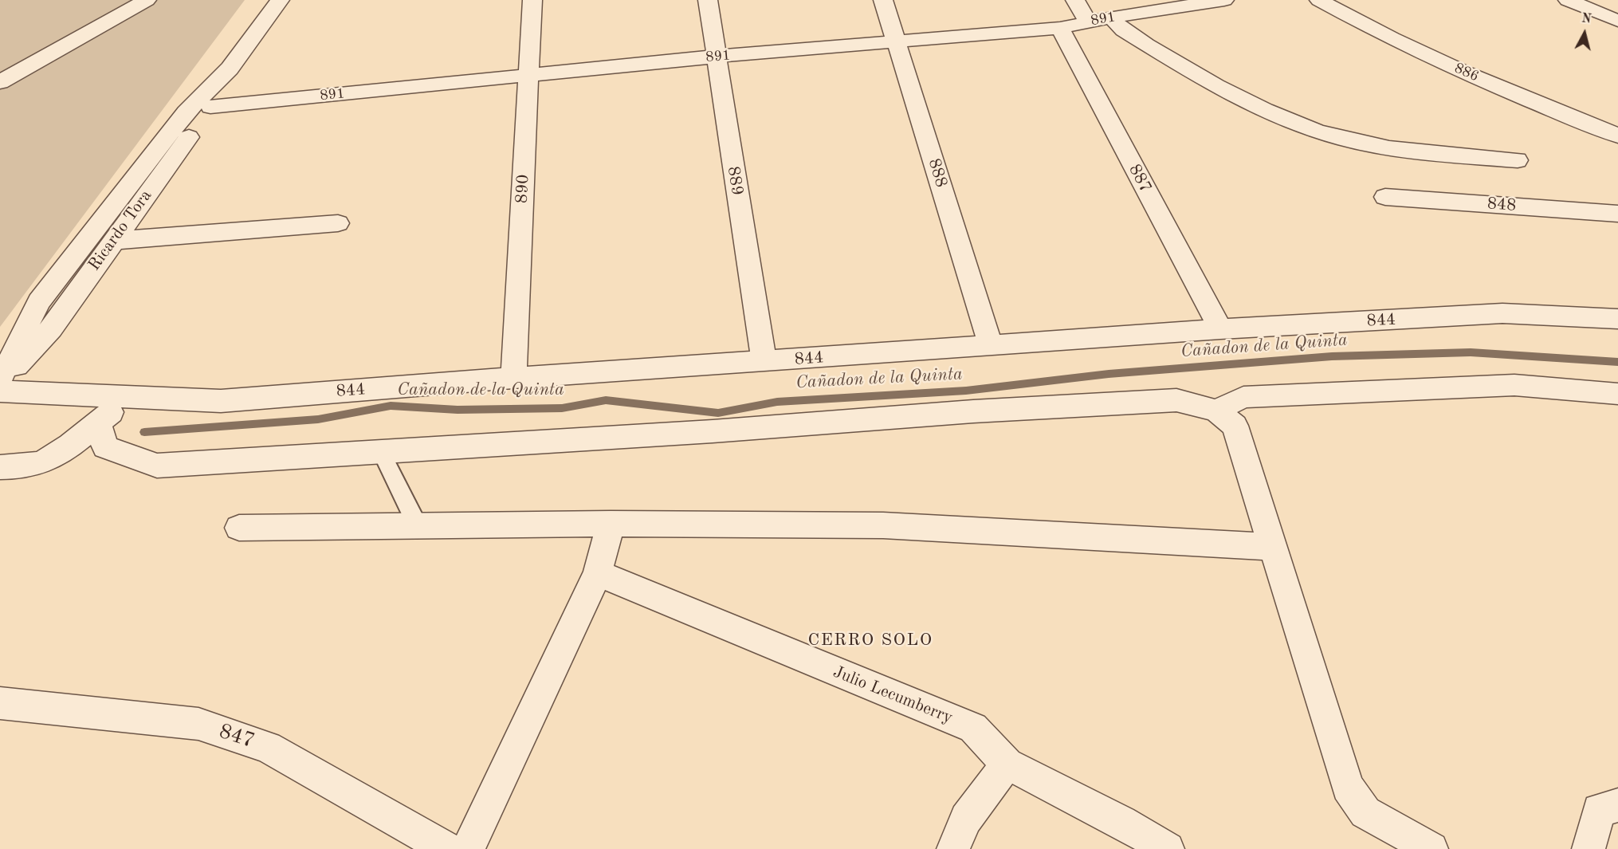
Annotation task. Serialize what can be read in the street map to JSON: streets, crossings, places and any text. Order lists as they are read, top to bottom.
{
  "streets": {
    "street": [
      "891",
      "886",
      "888",
      "887",
      "889",
      "890",
      "848",
      "Ricardo Tora",
      "844",
      "Julio Lecumberry",
      "847"
    ]
  },
  "crossings": [
    ["891", "888"],
    ["891", "887"],
    ["891", "889"],
    ["891", "890"],
    ["891", "Ricardo Tora"],
    ["888", "844"],
    ["887", "844"],
    ["889", "844"],
    ["890", "844"]
  ],
  "districts": ["CERRO SOLO"],
  "water": ["Cañadon de la Quinta"],
  "north": "top"
}
